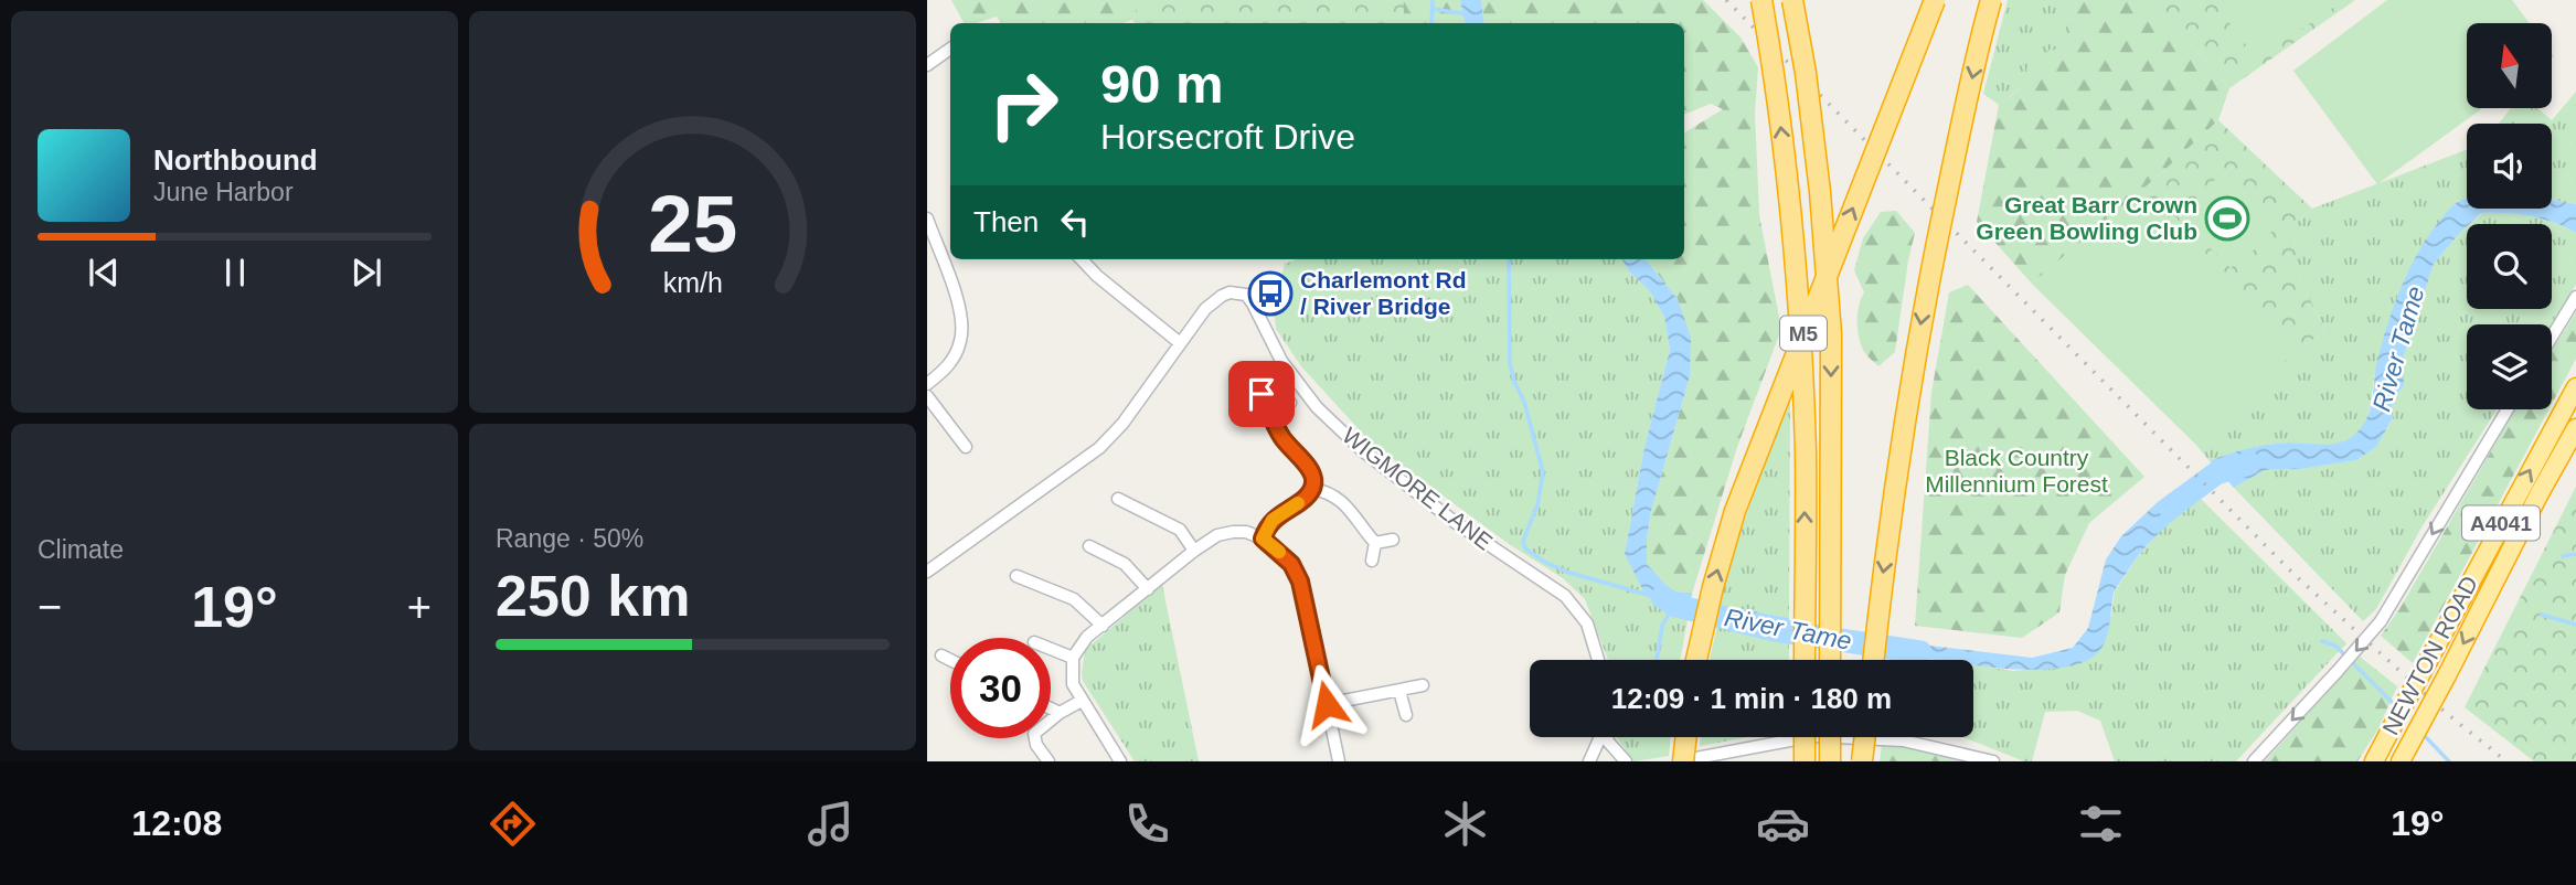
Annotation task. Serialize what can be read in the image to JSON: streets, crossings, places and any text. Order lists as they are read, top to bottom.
{
  "streets": {
    "highway": ["M5", "A4041", "NEWTON ROAD"],
    "street": ["WIGMORE LANE"]
  },
  "water": ["River Tame"],
  "parks": ["Black Country Millennium Forest"],
  "places": {
    "sports": ["Great Barr Crown Green Bowling Club"],
    "bus stop": ["Charlemont Rd / River Bridge"]
  },
  "north": "top",
  "page": {
    "turn": ["90 m", "Horsecroft Drive"],
    "song": ["Northbound", "June Harbor"],
    "then": "Then",
    "tile": [
      "Climate",
      ["Range · 50%", "250 km"]
    ],
    "heat": ["−", "19°", "+"],
    "limit": "30",
    "trip": "12:09 · 1 min · 180 m",
    "tabs": ["12:08", "19°"],
    "gauge": ["25", "km/h"]
  }
}
